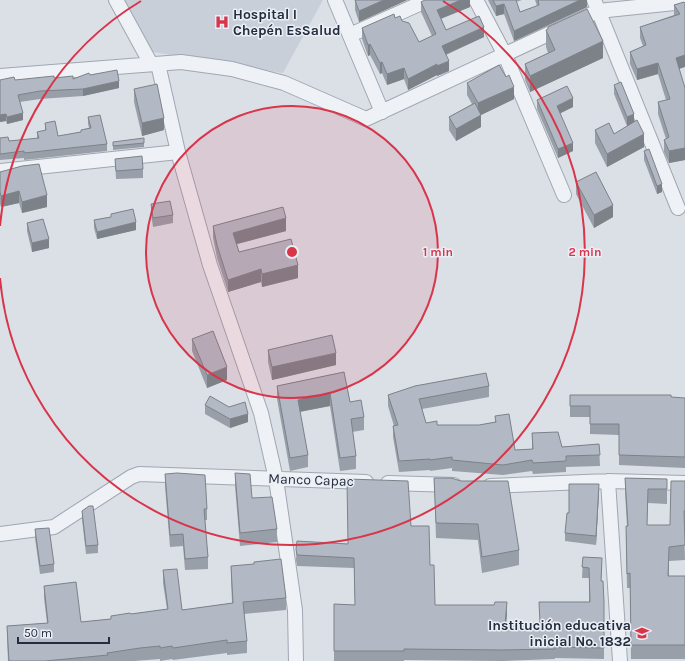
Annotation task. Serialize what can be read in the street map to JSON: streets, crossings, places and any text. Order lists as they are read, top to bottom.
{
  "streets": {
    "street": ["Manco Capac"]
  },
  "places": {
    "hospital": ["Hospital I Chepén EsSalud"],
    "school or university": ["Institución educativa inicial No. 1832"]
  },
  "scale_bar": "50 m",
  "rings": ["1 min", "2 min"]
}
